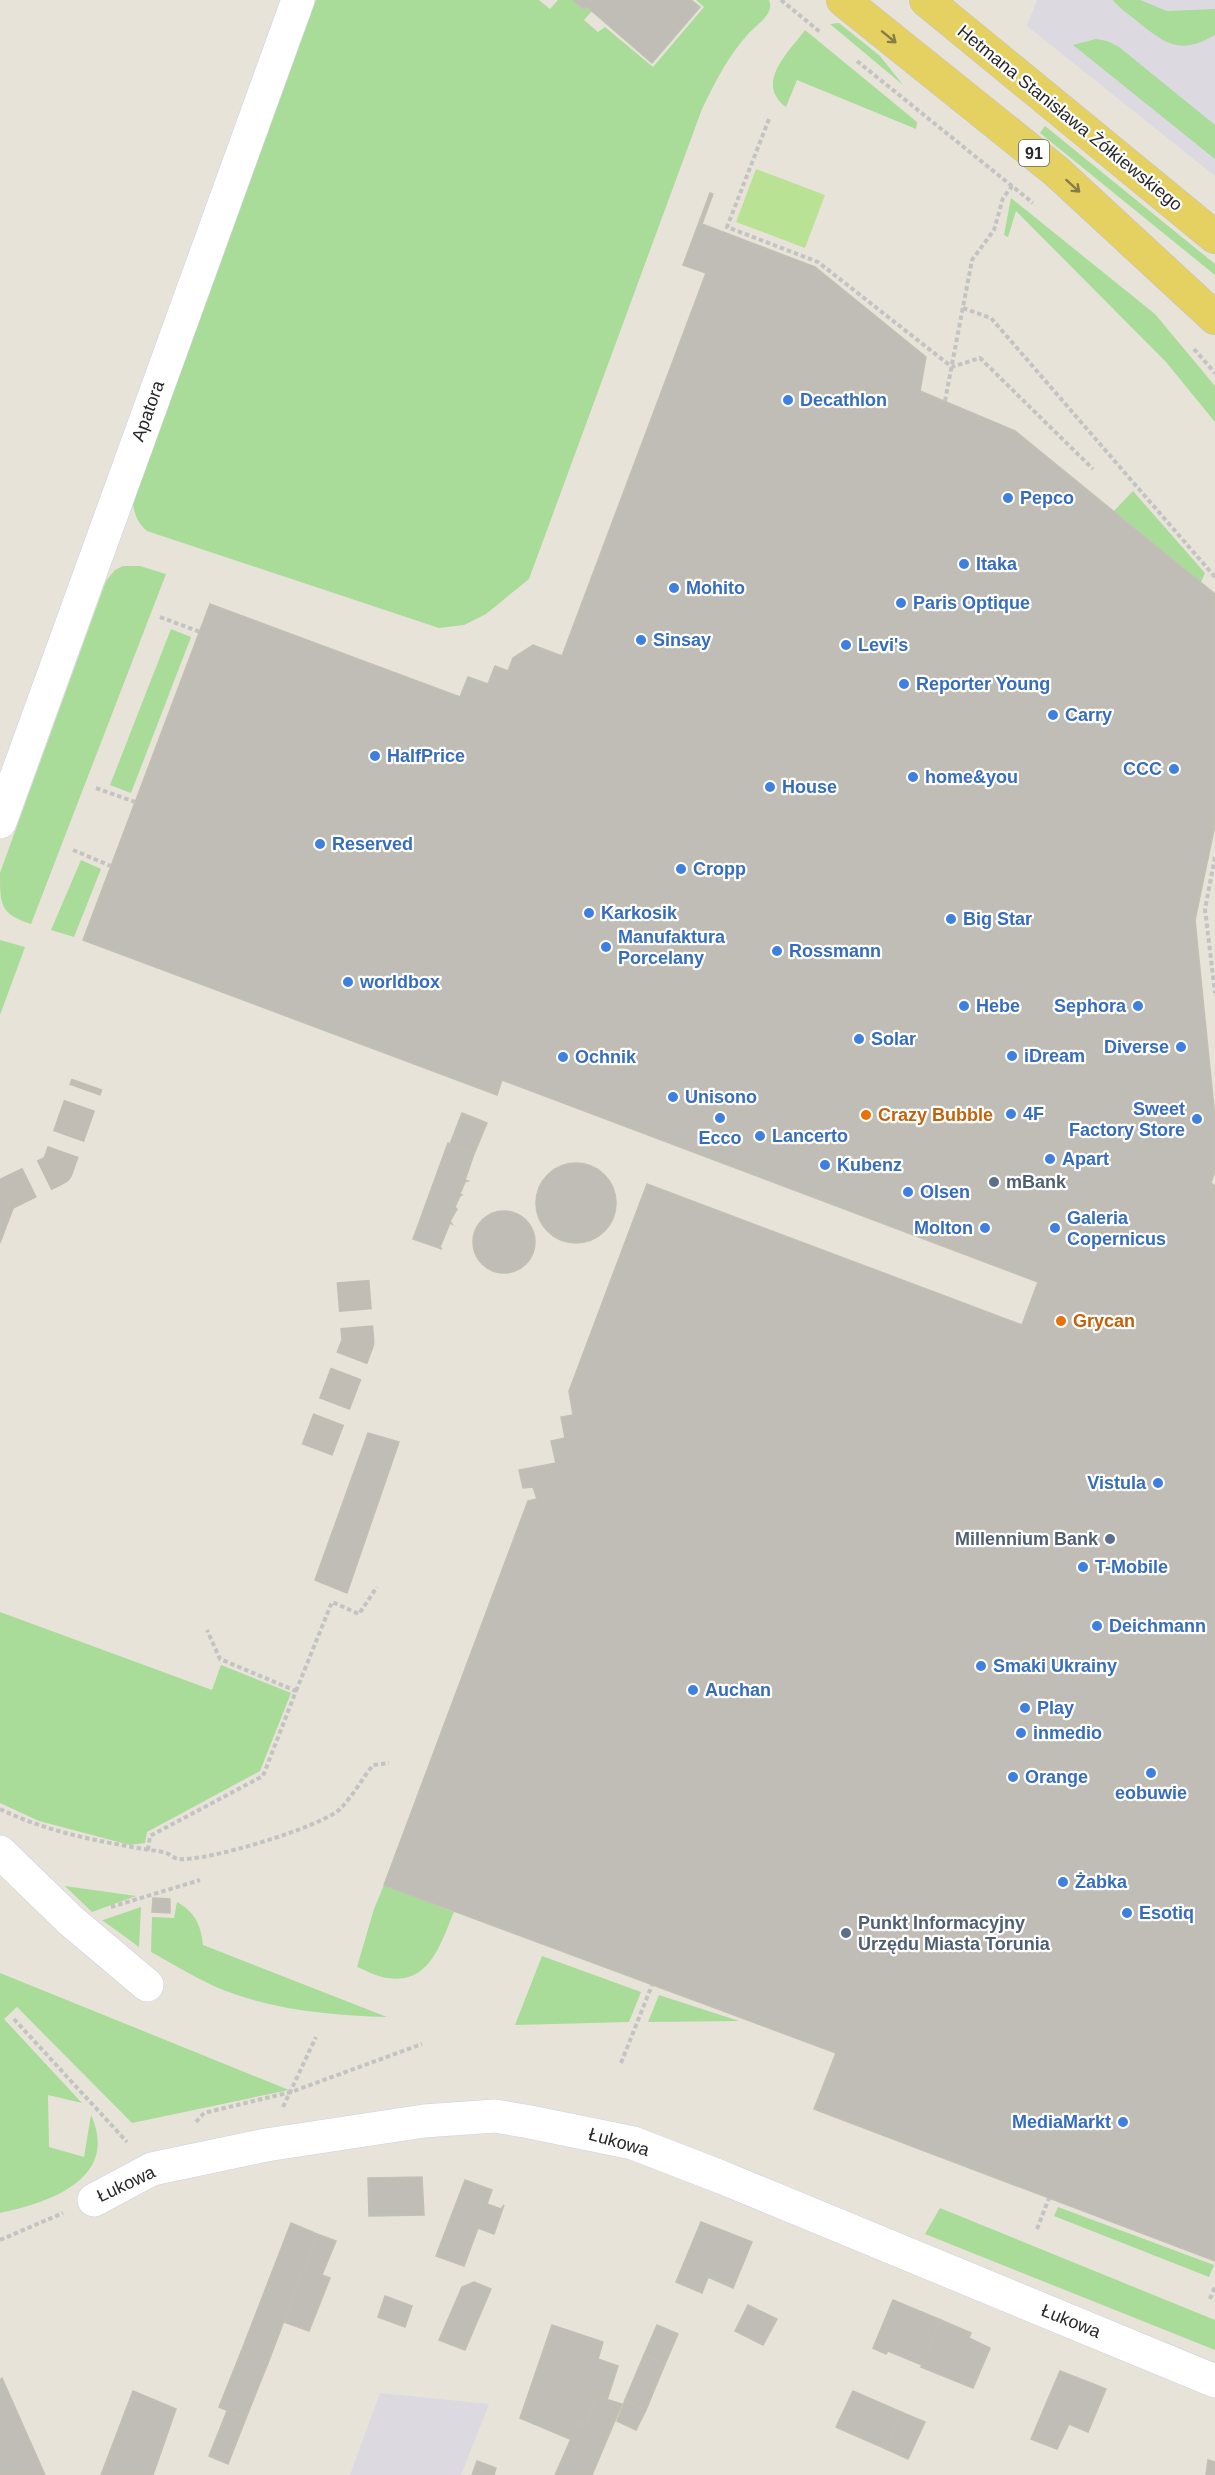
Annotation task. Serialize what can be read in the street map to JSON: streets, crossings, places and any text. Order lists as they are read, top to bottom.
{
  "streets": {
    "main road": ["Hetmana Stanisława Żółkiewskiego", "91"],
    "street": ["Apatora", "Łukowa"]
  },
  "places": [
    "Decathlon",
    "Pepco",
    "Itaka",
    "Mohito",
    "Paris Optique",
    "Sinsay",
    "Levi's",
    "Reporter Young",
    "Carry",
    "HalfPrice",
    "CCC",
    "home&you",
    "House",
    "Reserved",
    "Cropp",
    "Karkosik",
    "Big Star",
    "Manufaktura Porcelany",
    "Rossmann",
    "worldbox",
    "Hebe",
    "Sephora",
    "Solar",
    "Diverse",
    "iDream",
    "Ochnik",
    "Unisono",
    "4F",
    "Crazy Bubble",
    "Ecco",
    "Sweet Factory Store",
    "Lancerto",
    "Apart",
    "Kubenz",
    "mBank",
    "Olsen",
    "Molton",
    "Galeria Copernicus",
    "Grycan",
    "Vistula",
    "Millennium Bank",
    "T-Mobile",
    "Deichmann",
    "Smaki Ukrainy",
    "Auchan",
    "Play",
    "inmedio",
    "eobuwie",
    "Orange",
    "Żabka",
    "Esotiq",
    "Punkt Informacyjny Urzędu Miasta Torunia",
    "MediaMarkt"
  ]
}
